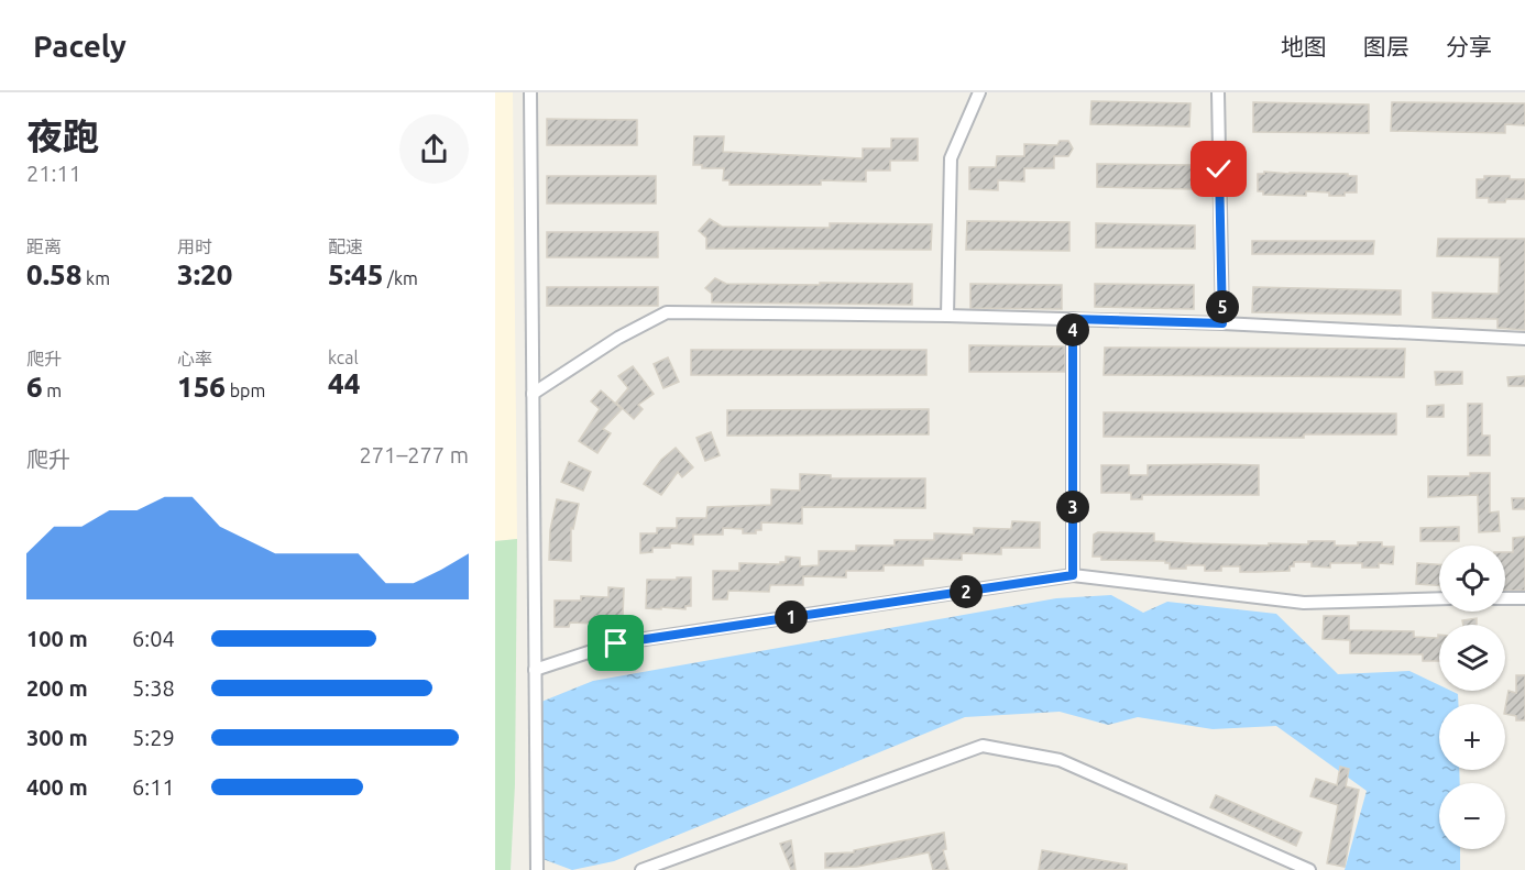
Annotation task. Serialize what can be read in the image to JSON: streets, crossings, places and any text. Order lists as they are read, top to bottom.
{
  "page": {
    "header": "Pacely",
    "nav": ["地图", "图层", "分享"],
    "heading": ["夜跑", "21:11"],
    "stats": [
      ["距离", "0.58 km"],
      ["用时", "3:20"],
      ["配速", "5:45 /km"],
      ["爬升", "6 m"],
      ["心率", "156 bpm"],
      ["kcal", "44"]
    ],
    "pins": [
      "5",
      "4",
      "3",
      "2",
      "1"
    ],
    "chart": ["爬升", "271–277 m"],
    "map_buttons": ["+", "−"],
    "list": [
      {
        "name": "100 m",
        "note": "6:04"
      },
      {
        "name": "200 m",
        "note": "5:38"
      },
      {
        "name": "300 m",
        "note": "5:29"
      },
      {
        "name": "400 m",
        "note": "6:11"
      }
    ]
  }
}
